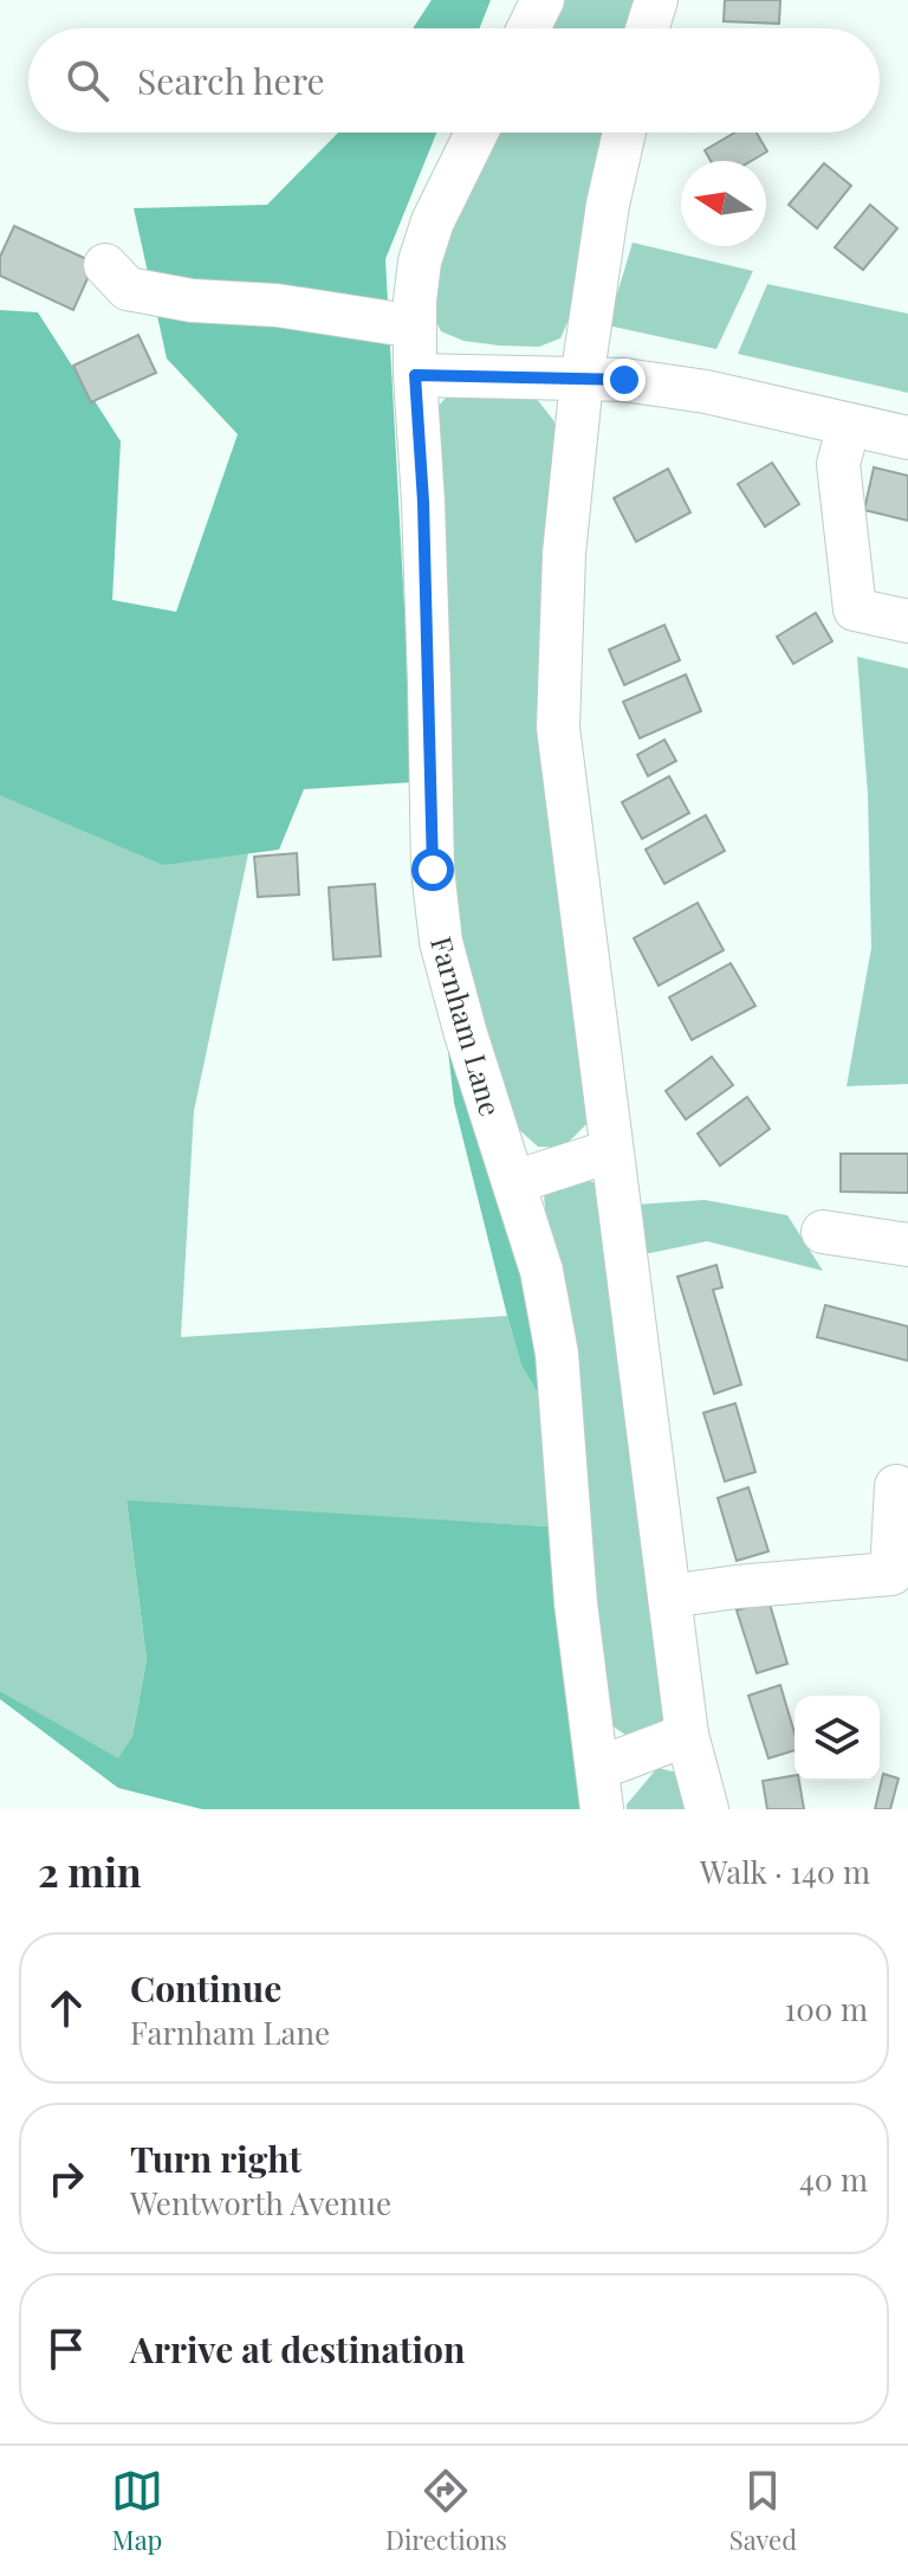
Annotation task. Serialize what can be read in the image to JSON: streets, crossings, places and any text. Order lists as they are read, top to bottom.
{
  "streets": {
    "street": ["Farnham Lane"]
  },
  "north": "left",
  "page": {
    "search": "Search here",
    "heading": ["2 min", "Walk · 140 m"],
    "list": [
      ["Continue", "Farnham Lane", "100 m"],
      ["Turn right", "Wentworth Avenue", "40 m"],
      "Arrive at destination"
    ],
    "nav": ["Map", "Directions", "Saved"]
  }
}
